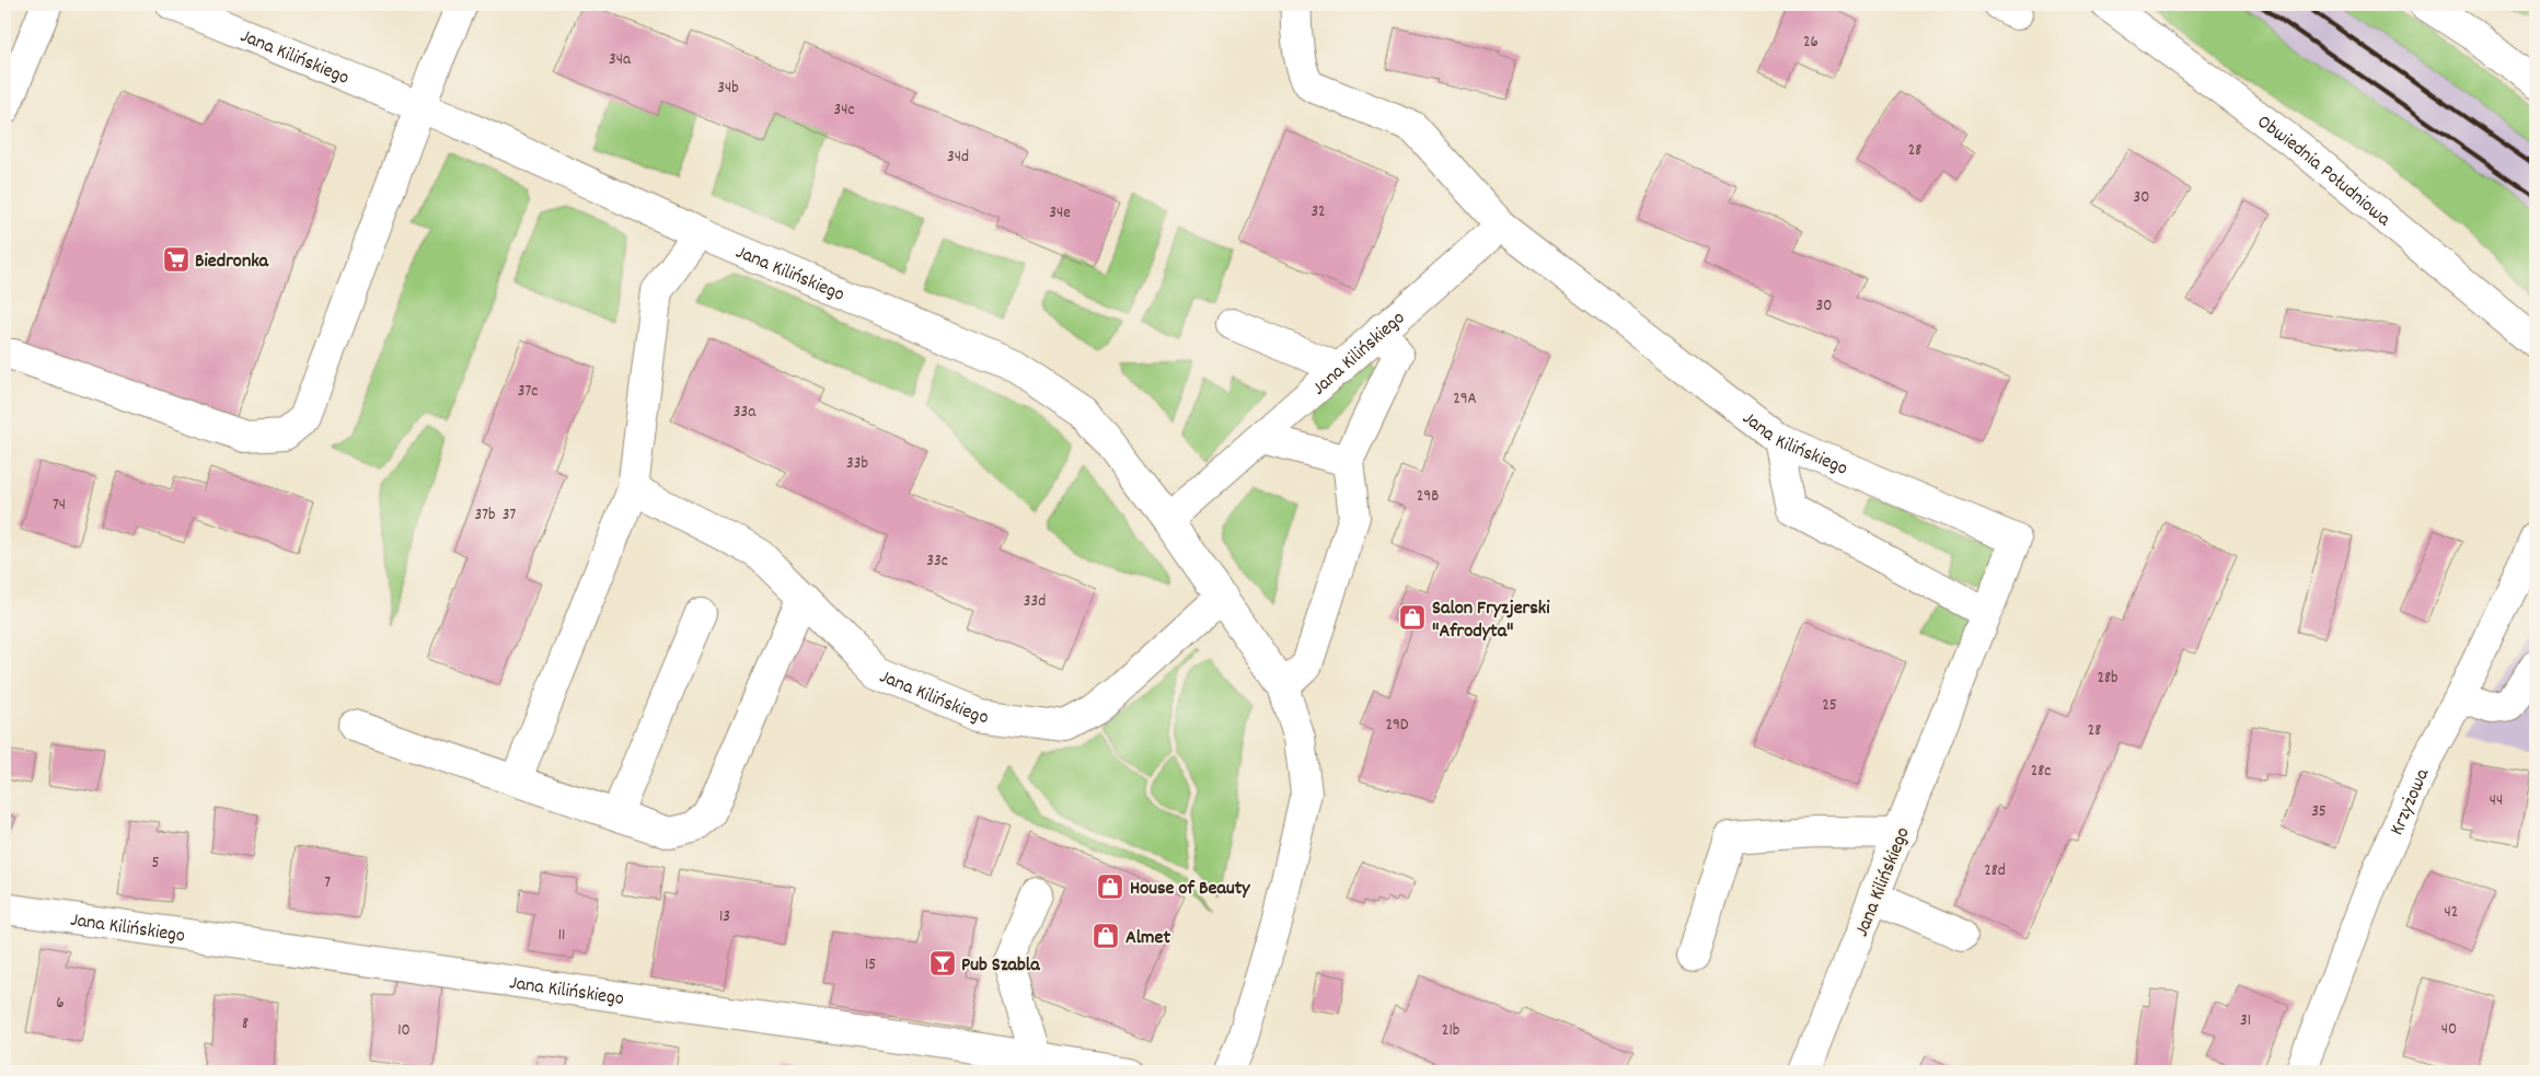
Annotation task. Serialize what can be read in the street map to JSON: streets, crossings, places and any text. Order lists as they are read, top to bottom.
{
  "streets": {
    "street": ["Jana Kilińskiego", "Obwiednia Południowa", "Krzyżowa"]
  },
  "places": {
    "supermarket": ["Biedronka"],
    "shop": ["Salon Fryzjerski \"Afrodyta\"", "House of Beauty", "Almet"],
    "bar": ["Pub Szabla"]
  },
  "house_numbers": [
    "26",
    "34a",
    "34b",
    "34c",
    "28",
    "34d",
    "30",
    "32",
    "34e",
    "30",
    "37c",
    "29A",
    "33a",
    "33b",
    "29B",
    "74",
    "37b",
    "37",
    "33c",
    "33d",
    "28b",
    "25",
    "29D",
    "28",
    "28c",
    "44",
    "35",
    "5",
    "28d",
    "7",
    "42",
    "13",
    "11",
    "15",
    "6",
    "31",
    "8",
    "40",
    "10",
    "21b"
  ]
}
